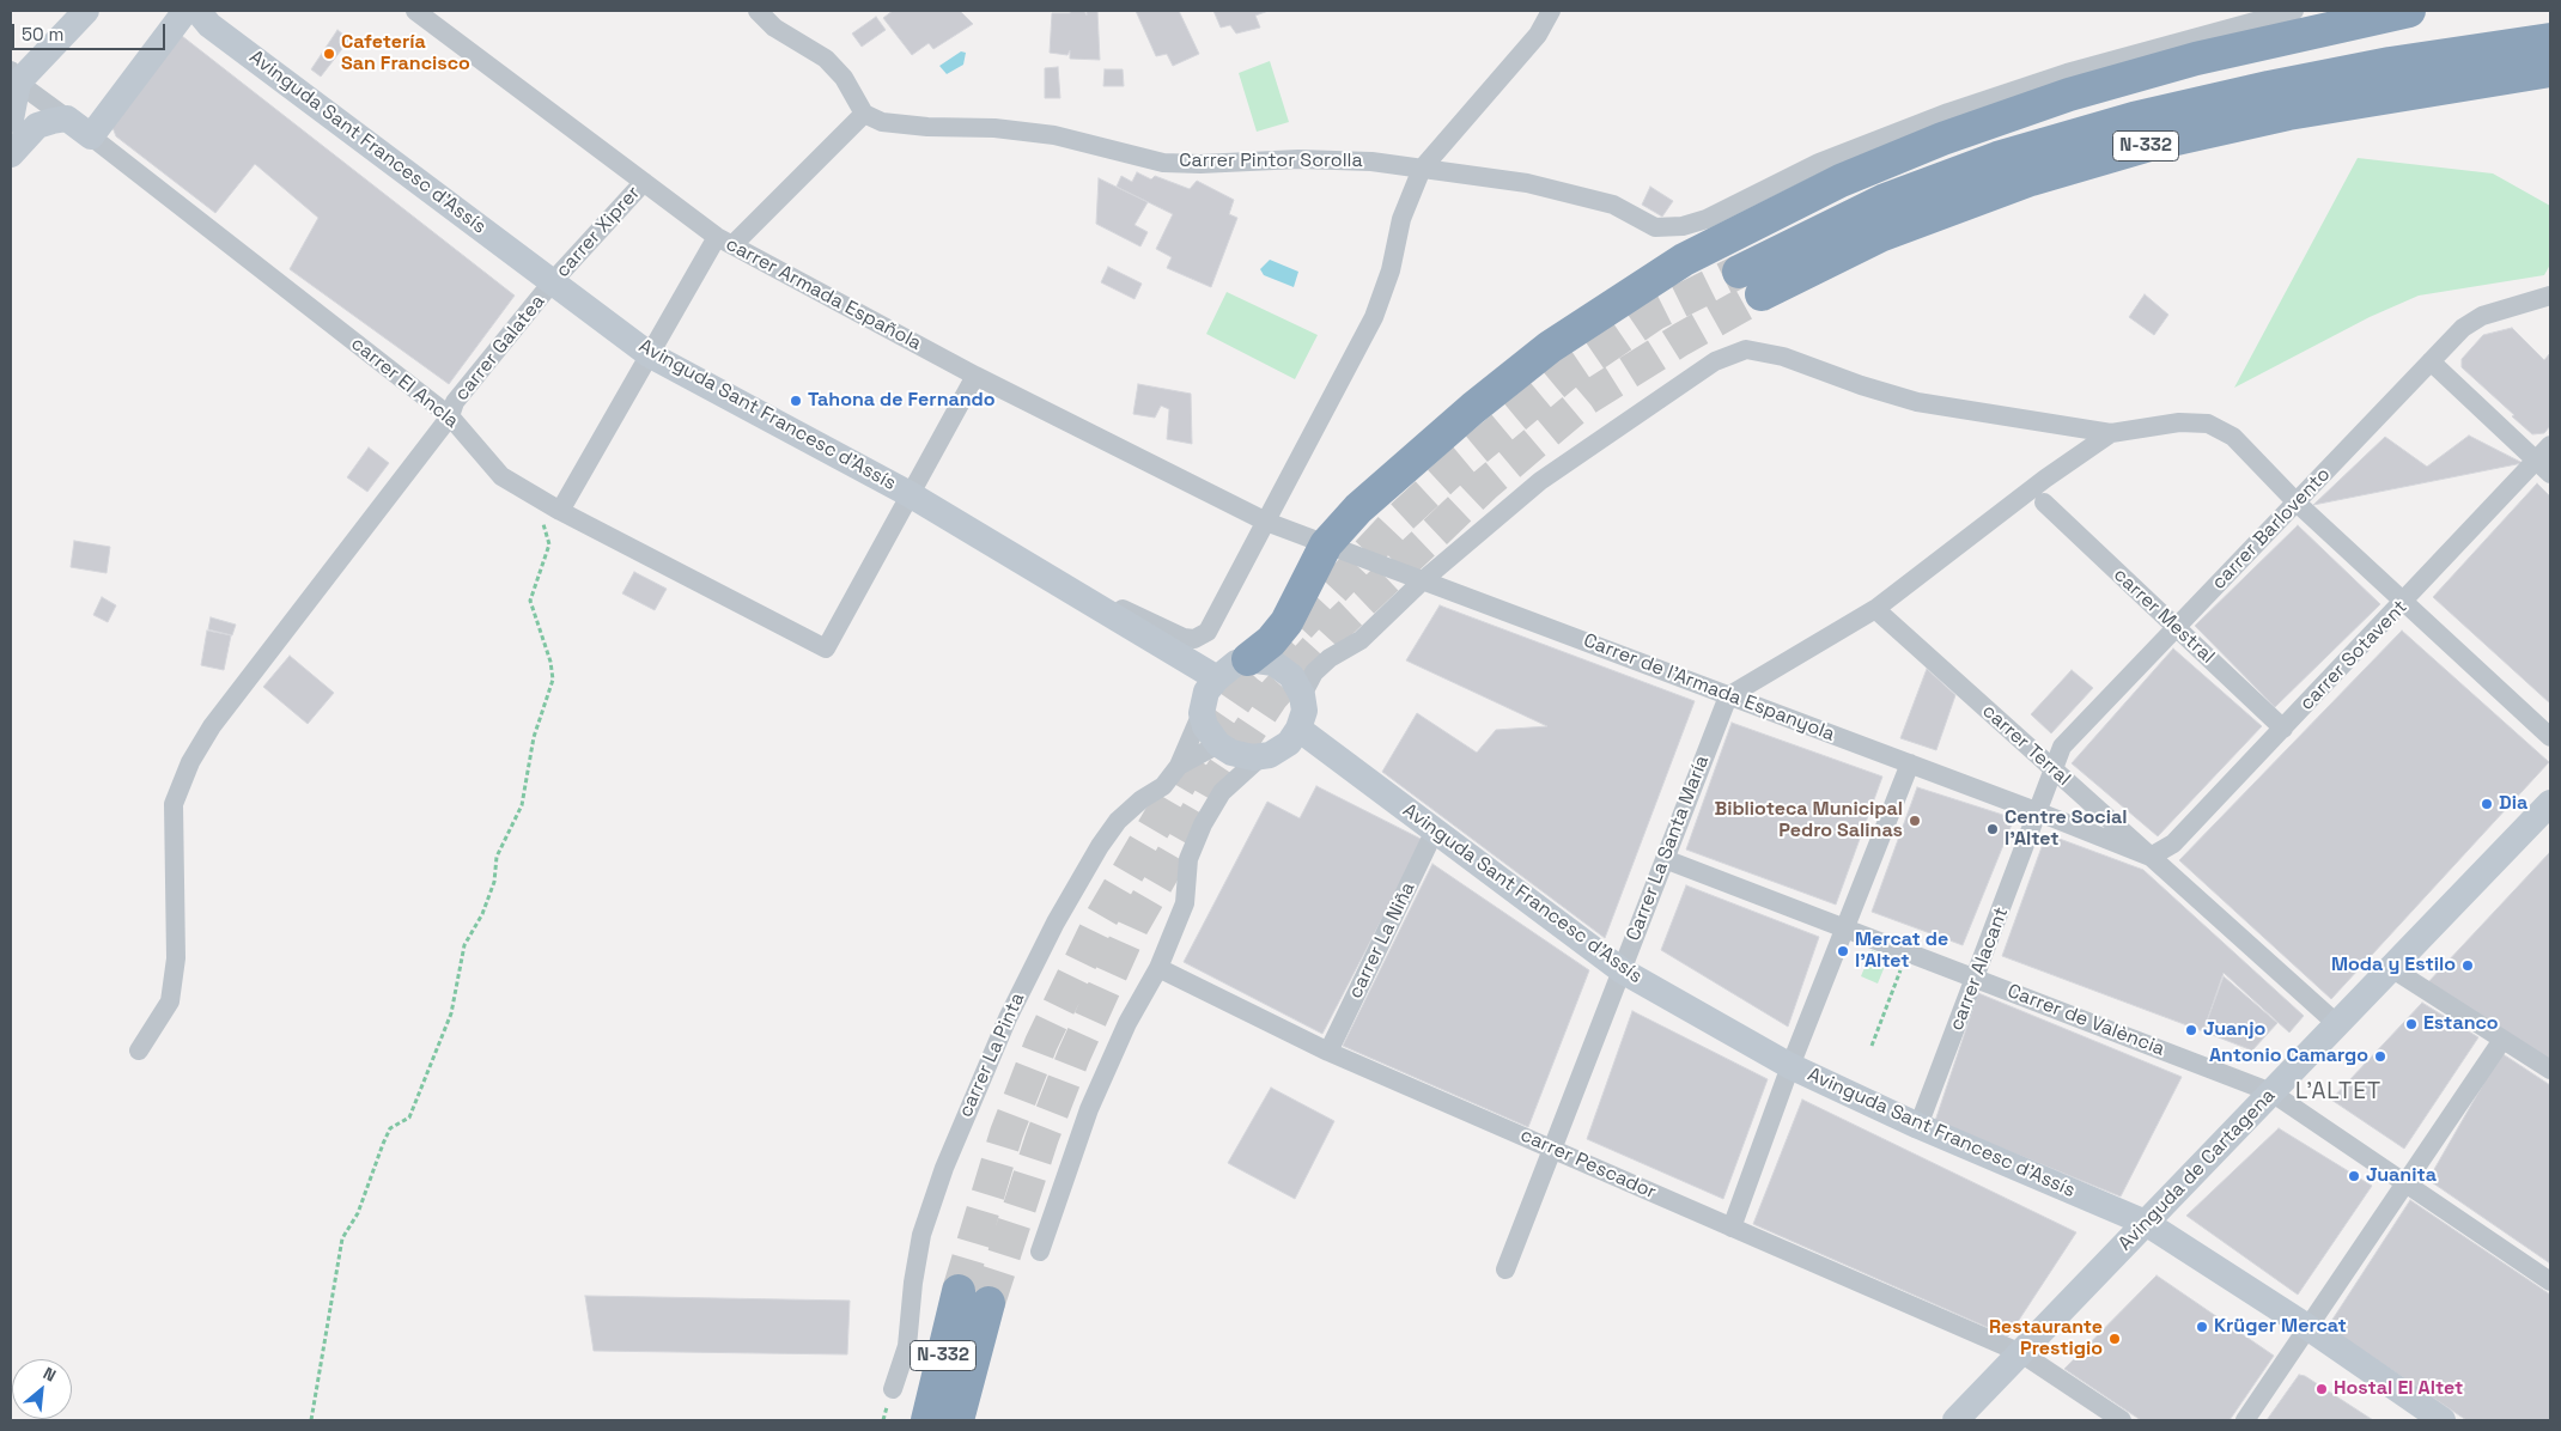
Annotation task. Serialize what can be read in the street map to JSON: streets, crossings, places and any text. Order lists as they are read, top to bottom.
{
  "streets": {
    "highway": ["N-332"],
    "main road": [
      "Avinguda Sant Francesc d'Assís",
      "carrer El Ancla",
      "Avinguda Sant Francesc d’Assís",
      "Avinguda de Cartagena"
    ],
    "street": [
      "Carrer Pintor Sorolla",
      "carrer Xiprer",
      "carrer Armada Española",
      "carrer Galatea",
      "carrer Barlovento",
      "carrer Mestral",
      "carrer Sotavent",
      "Carrer de l'Armada Espanyola",
      "carrer Terral",
      "Carrer La Santa María",
      "carrer La Niña",
      "carrer Alacant",
      "Carrer de València",
      "carrer La Pinta",
      "carrer Pescador"
    ]
  },
  "crossings": [
    ["Avinguda Sant Francesc d'Assís", "carrer Xiprer"],
    ["Avinguda Sant Francesc d'Assís", "carrer Galatea"],
    ["Avinguda Sant Francesc d'Assís", "carrer El Ancla"],
    ["Avinguda Sant Francesc d'Assís", "Avinguda Sant Francesc d’Assís"],
    ["Avinguda Sant Francesc d'Assís", "carrer La Pinta"],
    ["carrer Xiprer", "carrer Armada Española"],
    ["carrer Xiprer", "carrer Galatea"],
    ["carrer Armada Española", "Carrer de l'Armada Espanyola"],
    ["carrer Galatea", "carrer El Ancla"],
    ["carrer Barlovento", "carrer Mestral"],
    ["carrer Barlovento", "Carrer de l'Armada Espanyola"],
    ["carrer Barlovento", "carrer Terral"],
    ["carrer Barlovento", "carrer Alacant"],
    ["carrer Mestral", "carrer Sotavent"],
    ["carrer Sotavent", "Carrer de l'Armada Espanyola"],
    ["carrer Sotavent", "carrer Terral"],
    ["Carrer de l'Armada Espanyola", "carrer Terral"],
    ["Carrer de l'Armada Espanyola", "Carrer La Santa María"],
    ["Carrer de l'Armada Espanyola", "carrer Alacant"],
    ["carrer Terral", "Avinguda de Cartagena"],
    ["Carrer La Santa María", "Avinguda Sant Francesc d’Assís"],
    ["Carrer La Santa María", "Carrer de València"],
    ["Carrer La Santa María", "carrer Pescador"],
    ["Avinguda Sant Francesc d’Assís", "carrer La Niña"],
    ["Avinguda Sant Francesc d’Assís", "carrer Alacant"],
    ["Avinguda Sant Francesc d’Assís", "carrer La Pinta"],
    ["Avinguda Sant Francesc d’Assís", "Avinguda de Cartagena"],
    ["carrer La Niña", "carrer Pescador"],
    ["carrer Alacant", "Carrer de València"],
    ["Carrer de València", "Avinguda de Cartagena"],
    ["carrer Pescador", "Avinguda de Cartagena"]
  ],
  "districts": ["L'ALTET"],
  "places": [
    "Cafetería San Francisco",
    "Tahona de Fernando",
    "Dia",
    "Biblioteca Municipal Pedro Salinas",
    "Centre Social l'Altet",
    "Mercat de l'Altet",
    "Moda y Estilo",
    "Estanco",
    "Juanjo",
    "Antonio Camargo",
    "Juanita",
    "Krüger Mercat",
    "Restaurante Prestigio",
    "Hostal El Altet"
  ],
  "scale_bar": "50 m",
  "north": "top right"
}
